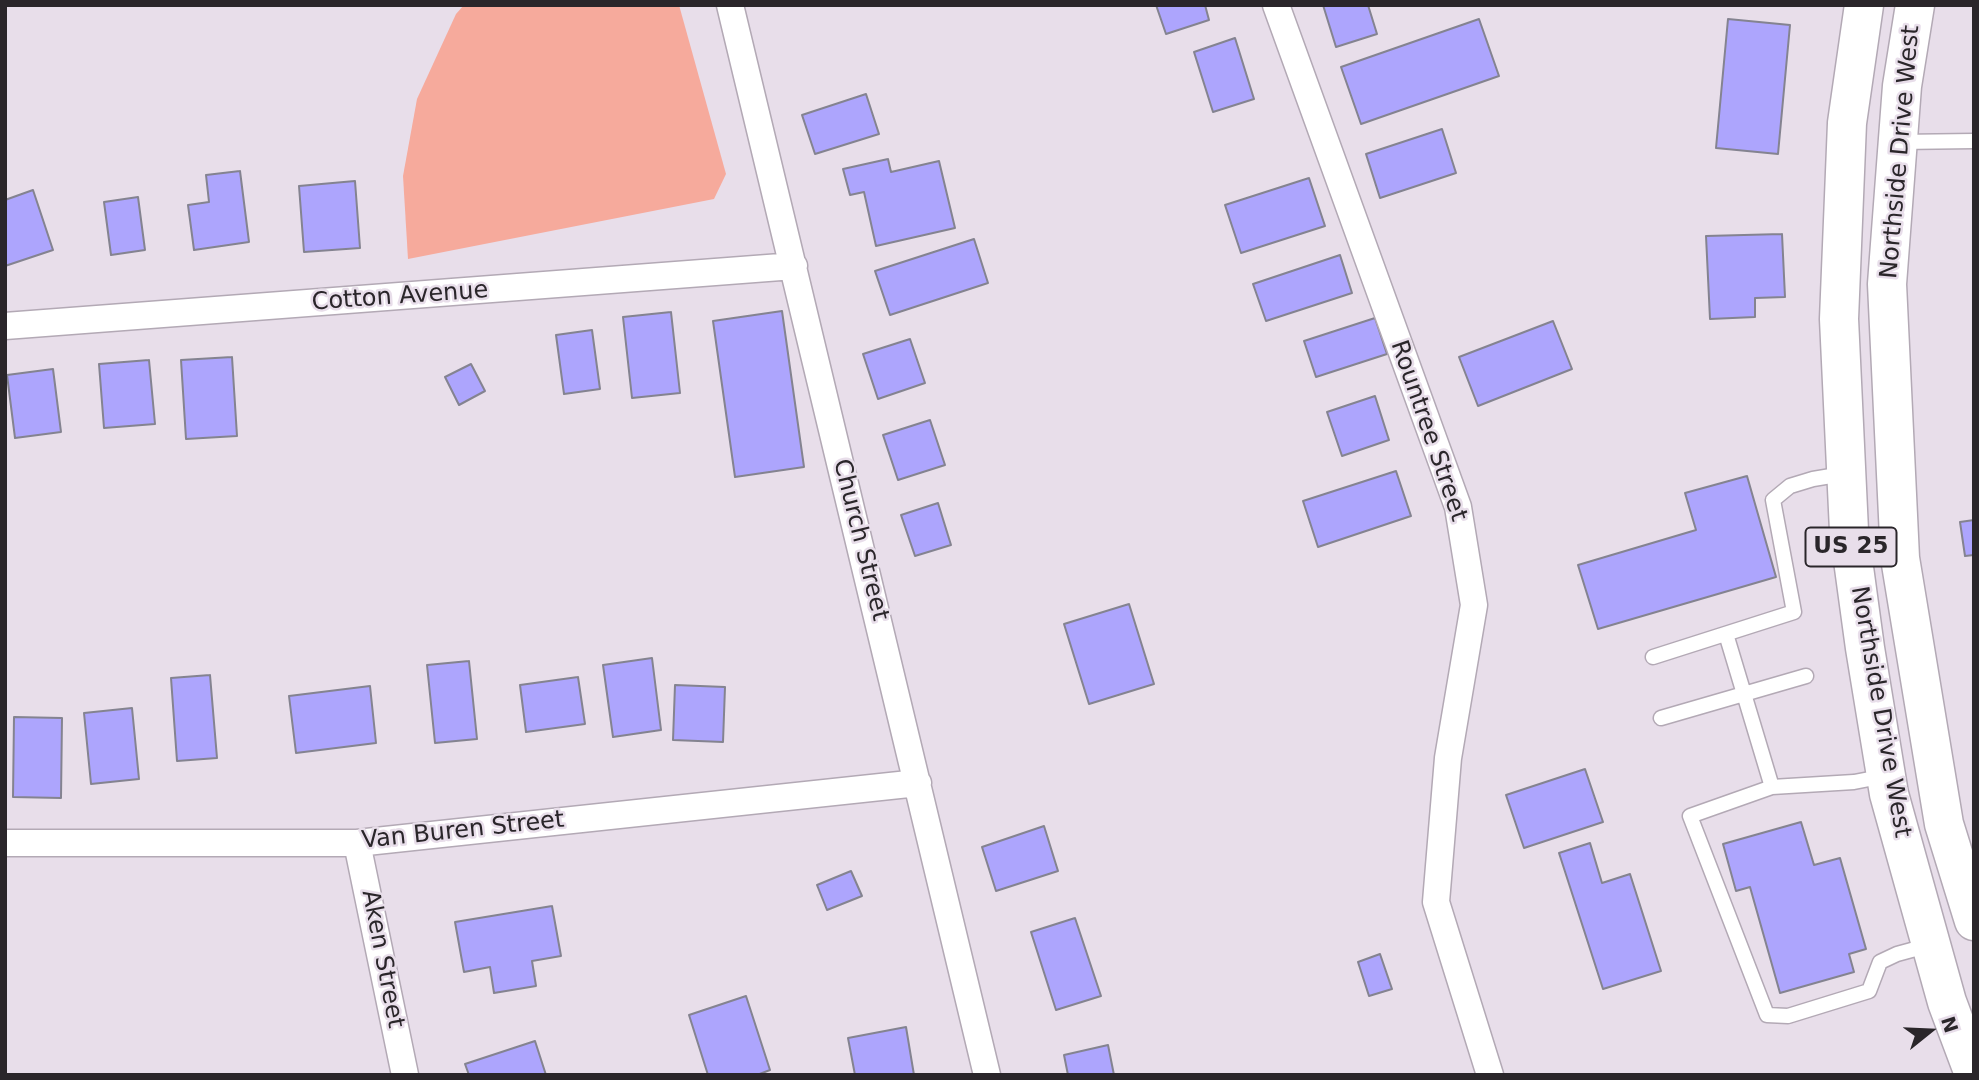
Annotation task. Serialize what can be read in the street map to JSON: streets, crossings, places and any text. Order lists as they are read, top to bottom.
{
  "streets": {
    "main road": ["Northside Drive West", "US 25"],
    "street": [
      "Cotton Avenue",
      "Rountree Street",
      "Church Street",
      "Van Buren Street",
      "Aken Street"
    ]
  },
  "crossings": [
    ["Cotton Avenue", "Church Street"],
    ["Church Street", "Van Buren Street"],
    ["Van Buren Street", "Aken Street"]
  ],
  "north": "right"
}
